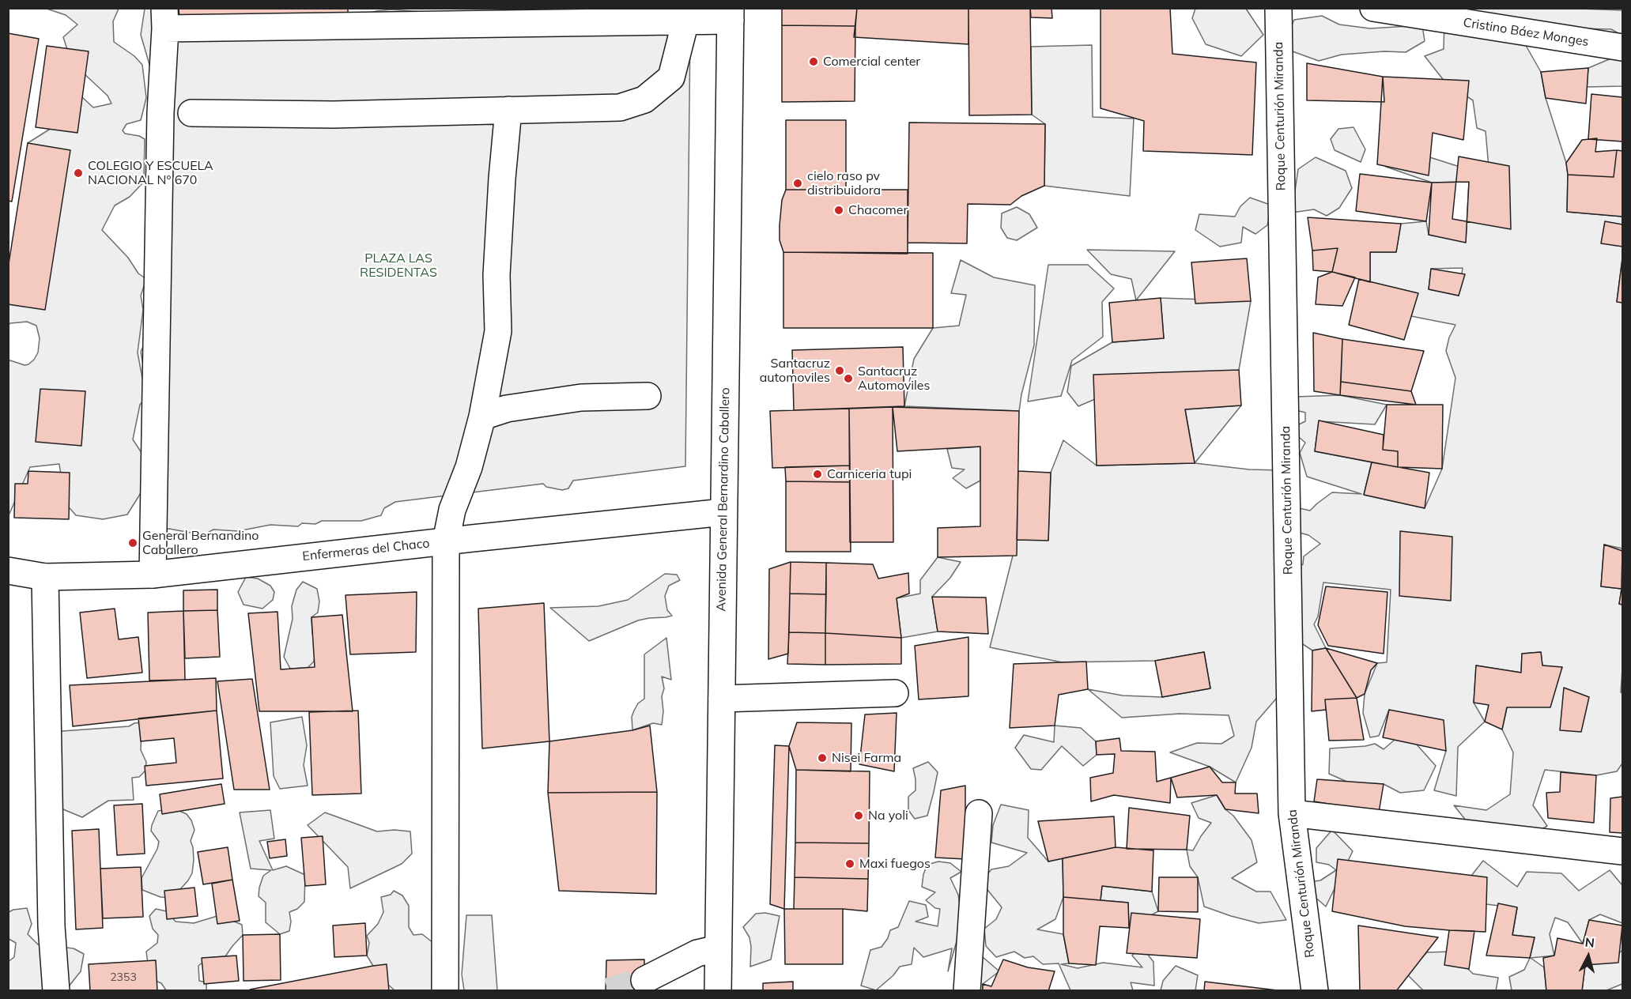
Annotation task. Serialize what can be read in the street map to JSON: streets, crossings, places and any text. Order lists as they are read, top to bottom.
{
  "streets": {
    "street": [
      "Cristino Báez Monges",
      "Roque Centurión Miranda",
      "Avenida General Bernardino Caballero",
      "Enfermeras del Chaco"
    ]
  },
  "crossings": [
    ["Avenida General Bernardino Caballero", "Enfermeras del Chaco"]
  ],
  "parks": ["PLAZA LAS RESIDENTAS"],
  "places": [
    "Comercial center",
    "COLEGIO Y ESCUELA NACIONAL N° 670",
    "cielo raso pv distribuidora",
    "Chacomer",
    "Santacruz automoviles",
    "Santacruz Automoviles",
    "Carniceria tupi",
    "General Bernandino Caballero",
    "Nisei Farma",
    "Na yoli",
    "Maxi fuegos"
  ],
  "house_numbers": ["2353"],
  "north": "top"
}
